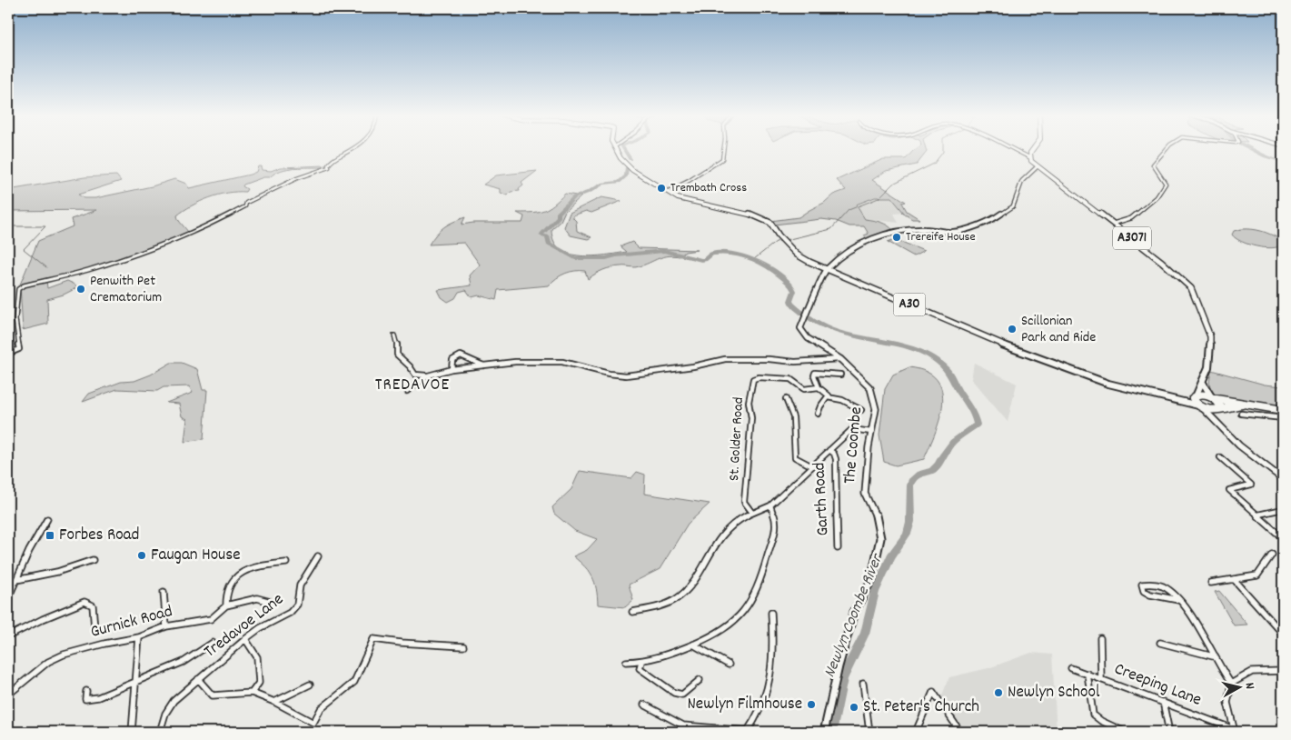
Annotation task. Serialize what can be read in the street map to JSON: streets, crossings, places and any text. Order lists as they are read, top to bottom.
{
  "streets": {
    "main road": ["A3071", "A30", "The Coombe"],
    "street": [
      "St. Golder Road",
      "Garth Road",
      "Gurnick Road",
      "Tredavoe Lane",
      "Creeping Lane"
    ]
  },
  "crossings": [
    ["A3071", "A30"],
    ["A30", "The Coombe"]
  ],
  "districts": ["TREDAVOE"],
  "water": ["Newlyn Coombe River"],
  "places": {
    "other": [
      "Trembath Cross",
      "Trereife House",
      "Penwith Pet Crematorium",
      "Scillonian Park and Ride",
      "Faugan House",
      "Newlyn School",
      "Newlyn Filmhouse",
      "St. Peter's Church"
    ],
    "transit": ["Forbes Road"]
  },
  "north": "right"
}
